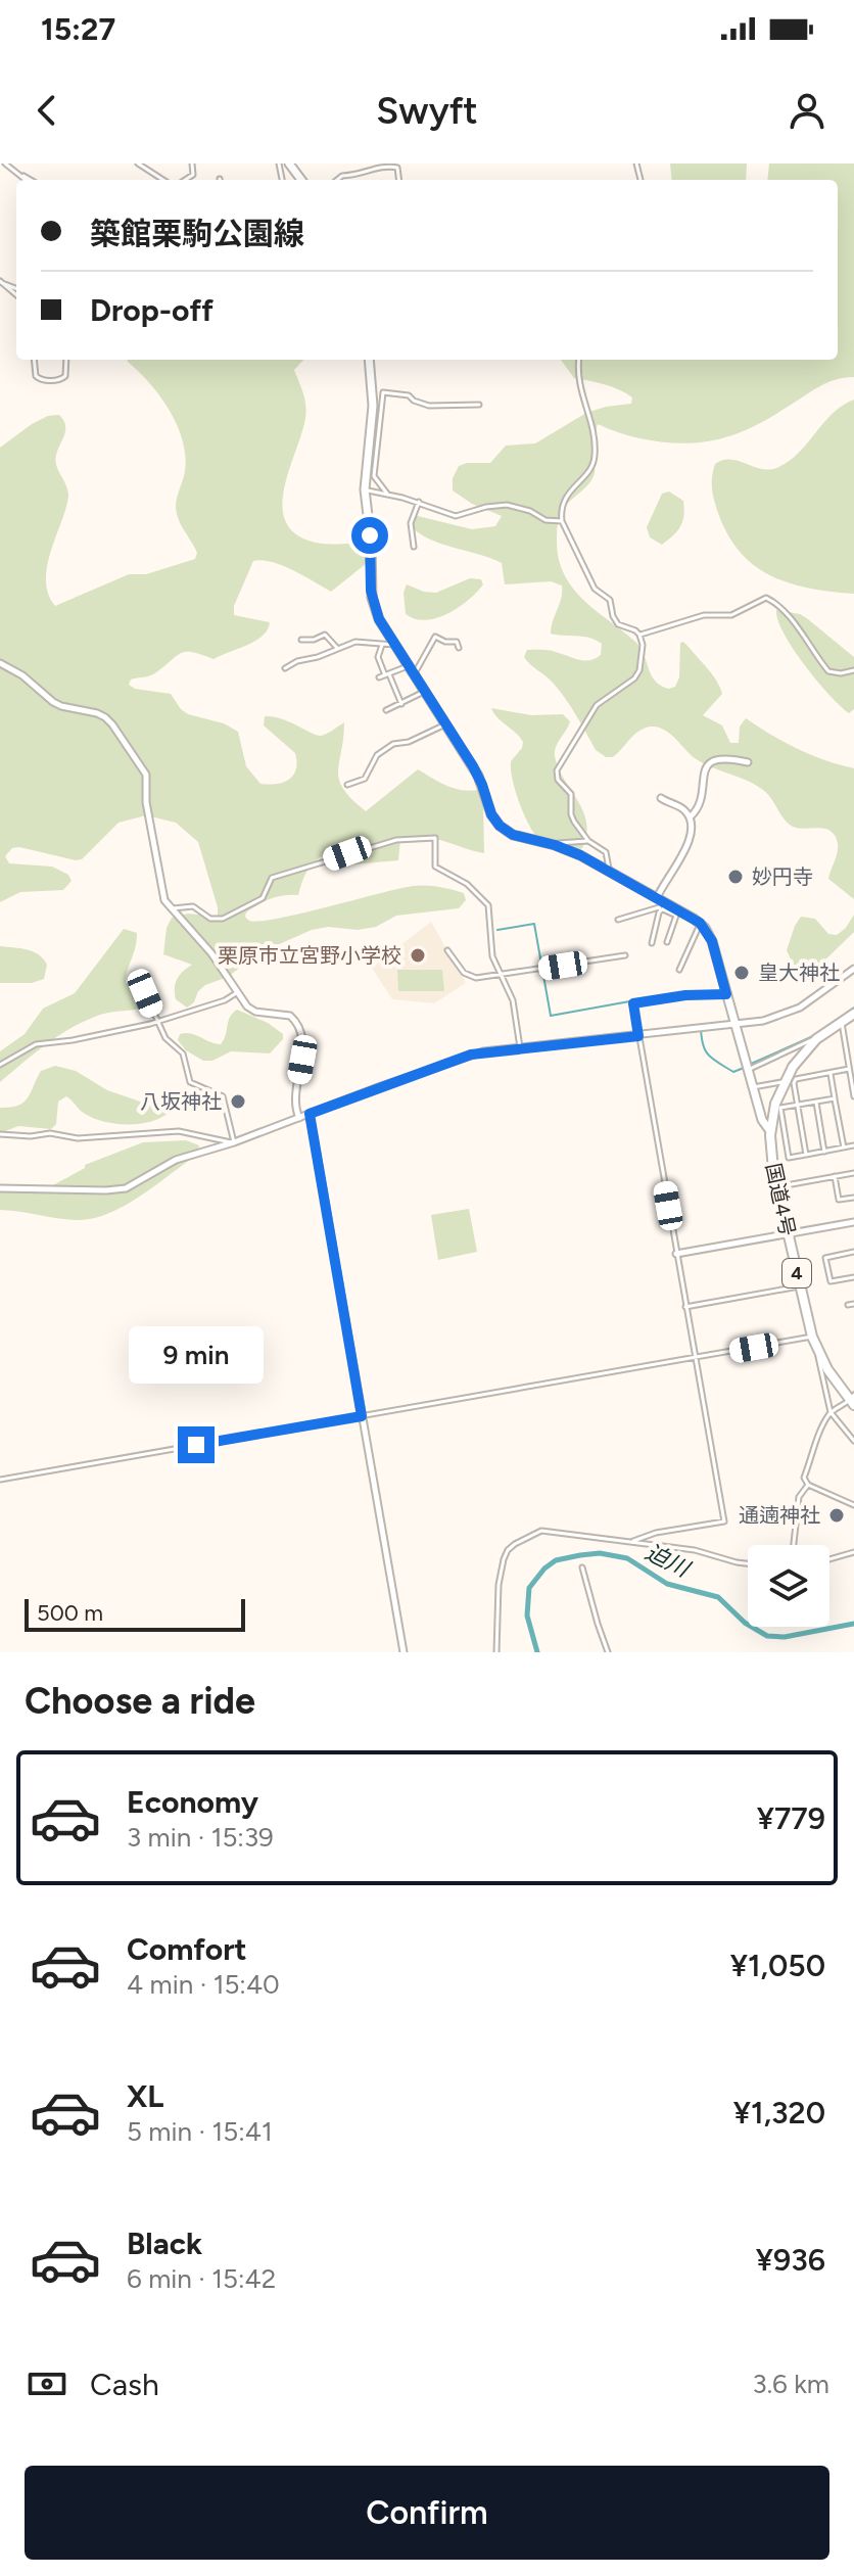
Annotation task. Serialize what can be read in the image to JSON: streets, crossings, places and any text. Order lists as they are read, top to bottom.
{
  "streets": {
    "highway": ["国道4号", "4"]
  },
  "water": ["迫川"],
  "places": [
    "妙円寺",
    "栗原市立宮野小学校",
    "皇大神社",
    "八坂神社",
    "通遖神社"
  ],
  "scale_bar": "500 m",
  "page": {
    "status": "15:27",
    "header": "Swyft",
    "banner": ["築館栗駒公園線", "Drop-off"],
    "bubble": "9 min",
    "scale": "500 m",
    "heading": "Choose a ride",
    "list": [
      {
        "name": "Economy",
        "note": "3 min · 15:39",
        "value": "¥779"
      },
      {
        "name": "Comfort",
        "note": "4 min · 15:40",
        "value": "¥1,050"
      },
      {
        "name": "XL",
        "note": "5 min · 15:41",
        "value": "¥1,320"
      },
      {
        "name": "Black",
        "note": "6 min · 15:42",
        "value": "¥936"
      }
    ],
    "pay": ["Cash", "3.6 km"],
    "buttons": "Confirm"
  }
}
